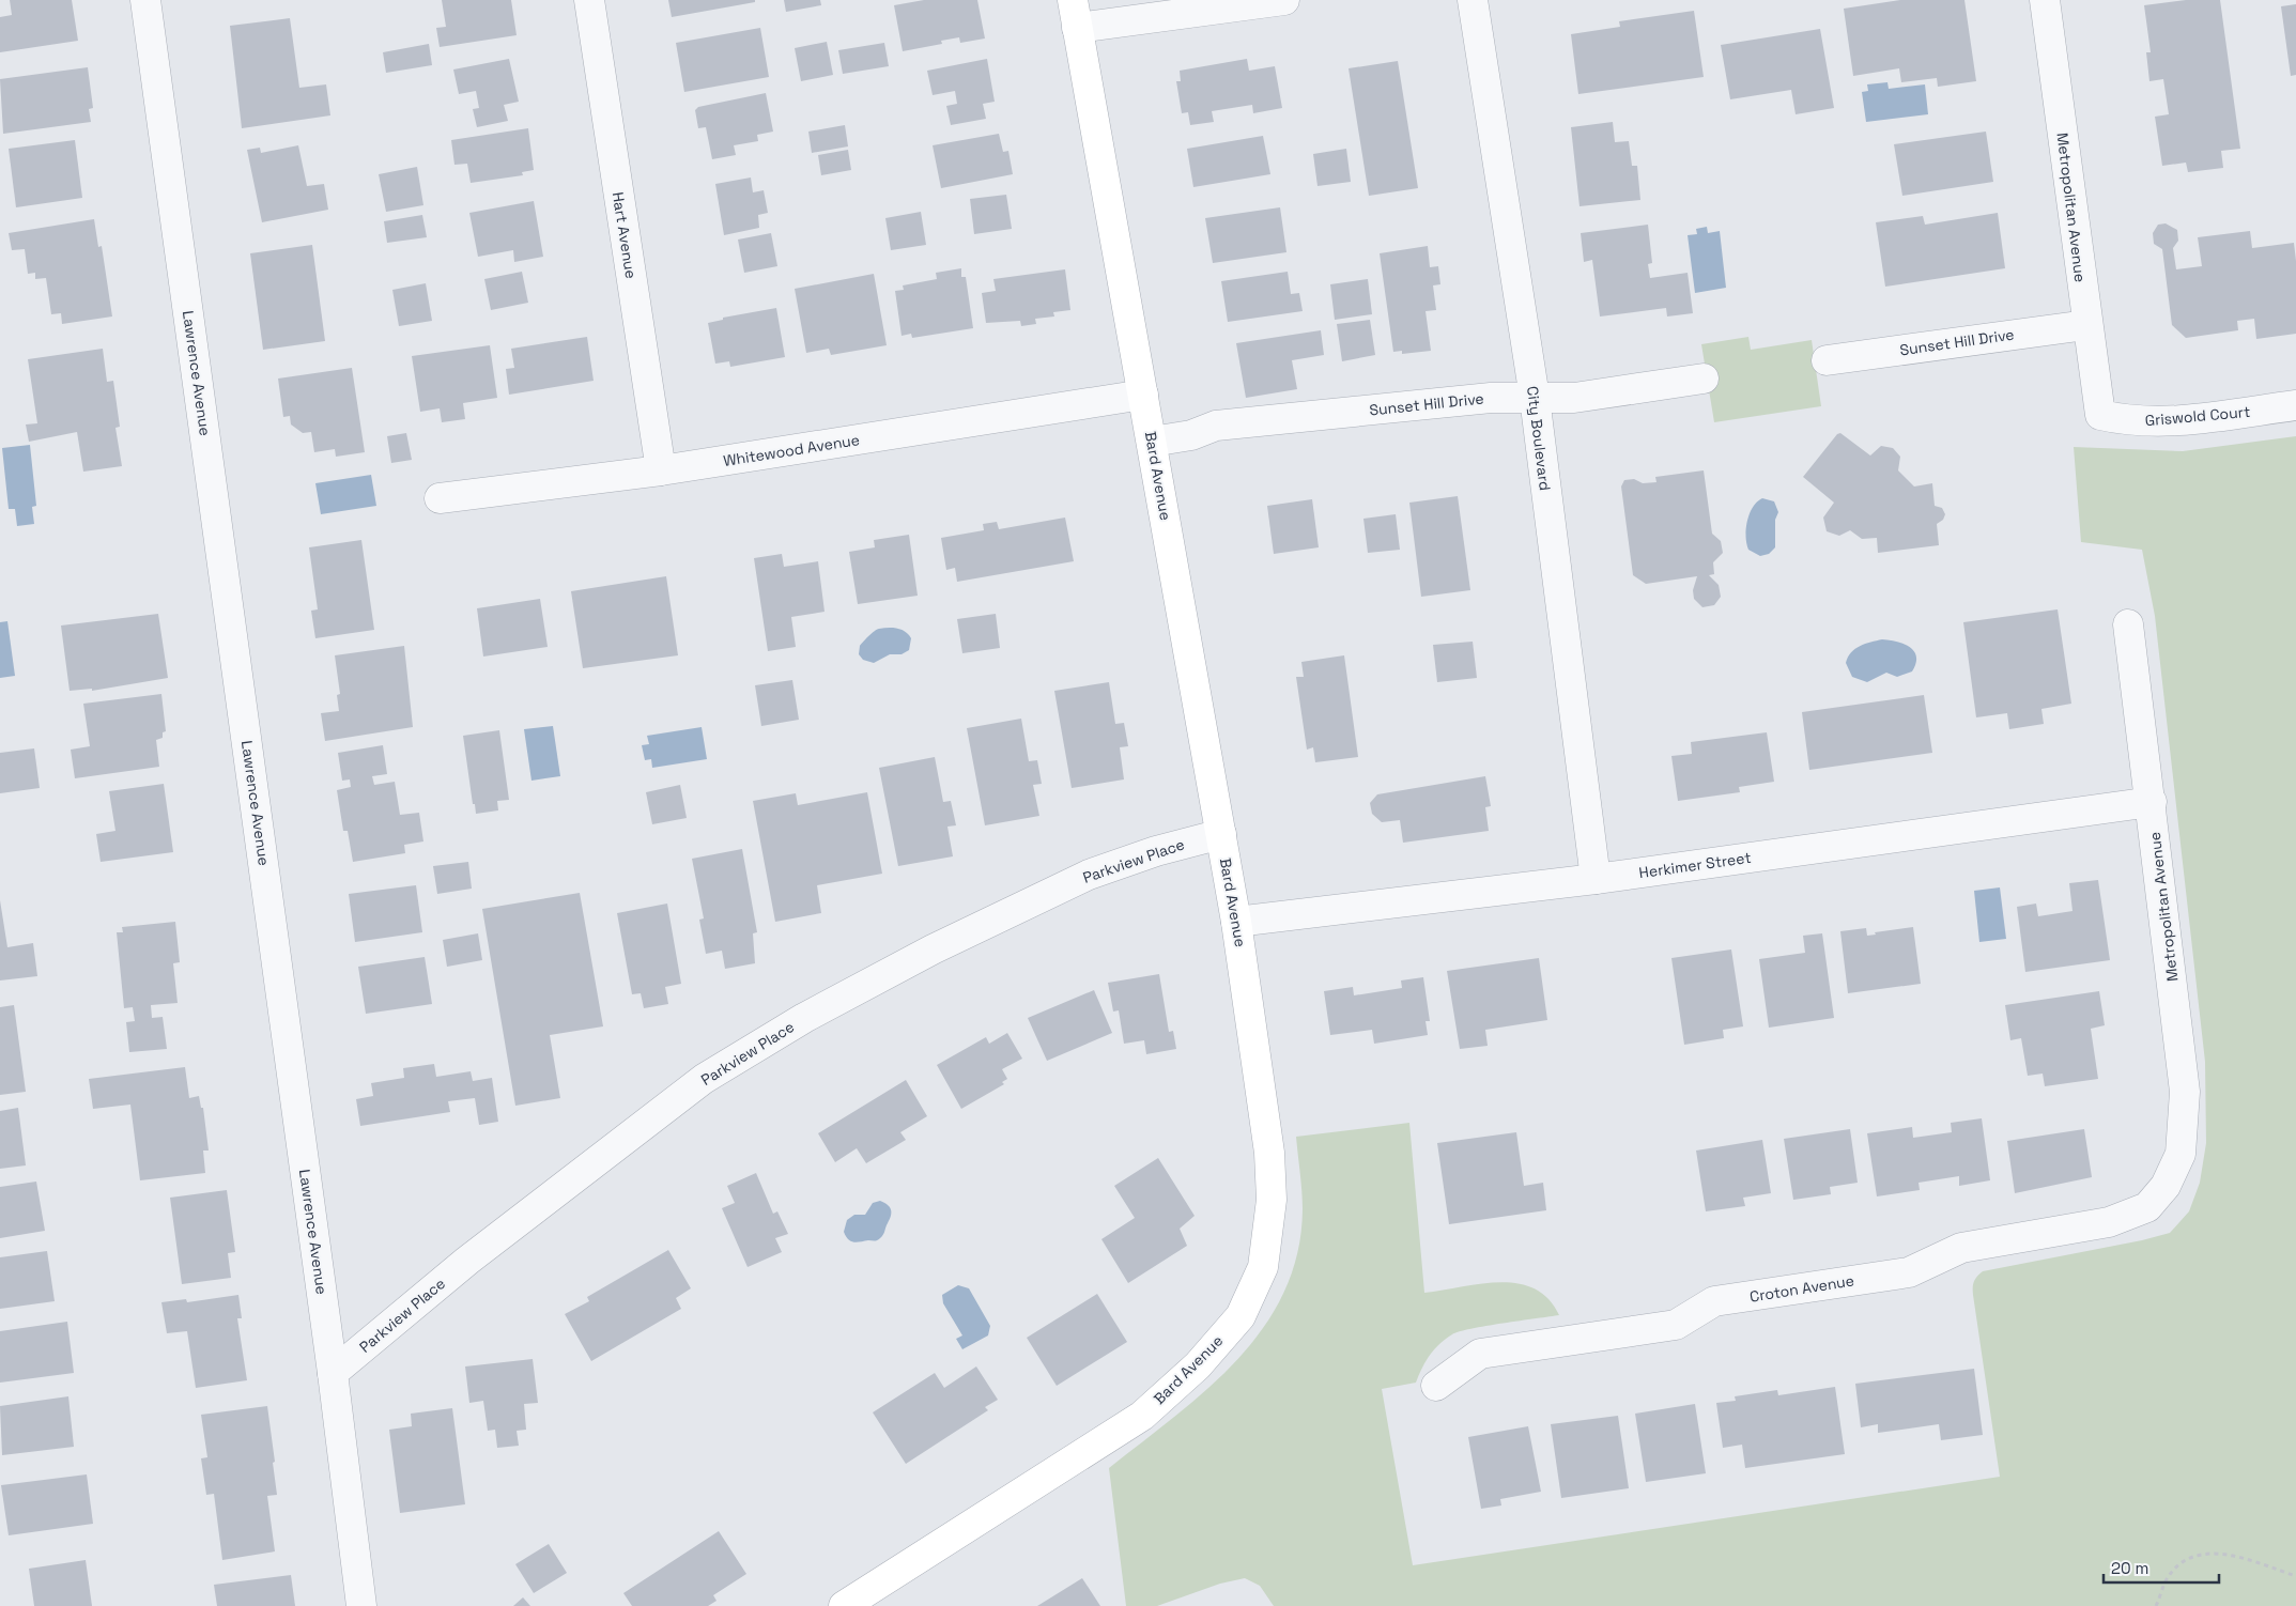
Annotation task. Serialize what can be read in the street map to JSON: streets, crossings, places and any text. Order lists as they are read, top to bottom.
{
  "streets": {
    "street": [
      "Metropolitan Avenue",
      "Hart Avenue",
      "Sunset Hill Drive",
      "Lawrence Avenue",
      "Griswold Court",
      "City Boulevard",
      "Whitewood Avenue",
      "Bard Avenue",
      "Parkview Place",
      "Herkimer Street",
      "Croton Avenue"
    ]
  },
  "crossings": [
    ["Metropolitan Avenue", "Sunset Hill Drive"],
    ["Metropolitan Avenue", "Griswold Court"],
    ["Metropolitan Avenue", "Herkimer Street"],
    ["Metropolitan Avenue", "Croton Avenue"],
    ["Hart Avenue", "Whitewood Avenue"],
    ["Sunset Hill Drive", "City Boulevard"],
    ["Sunset Hill Drive", "Bard Avenue"],
    ["Lawrence Avenue", "Parkview Place"],
    ["City Boulevard", "Herkimer Street"],
    ["Whitewood Avenue", "Bard Avenue"],
    ["Bard Avenue", "Parkview Place"],
    ["Bard Avenue", "Herkimer Street"]
  ],
  "scale_bar": "20 m"
}
